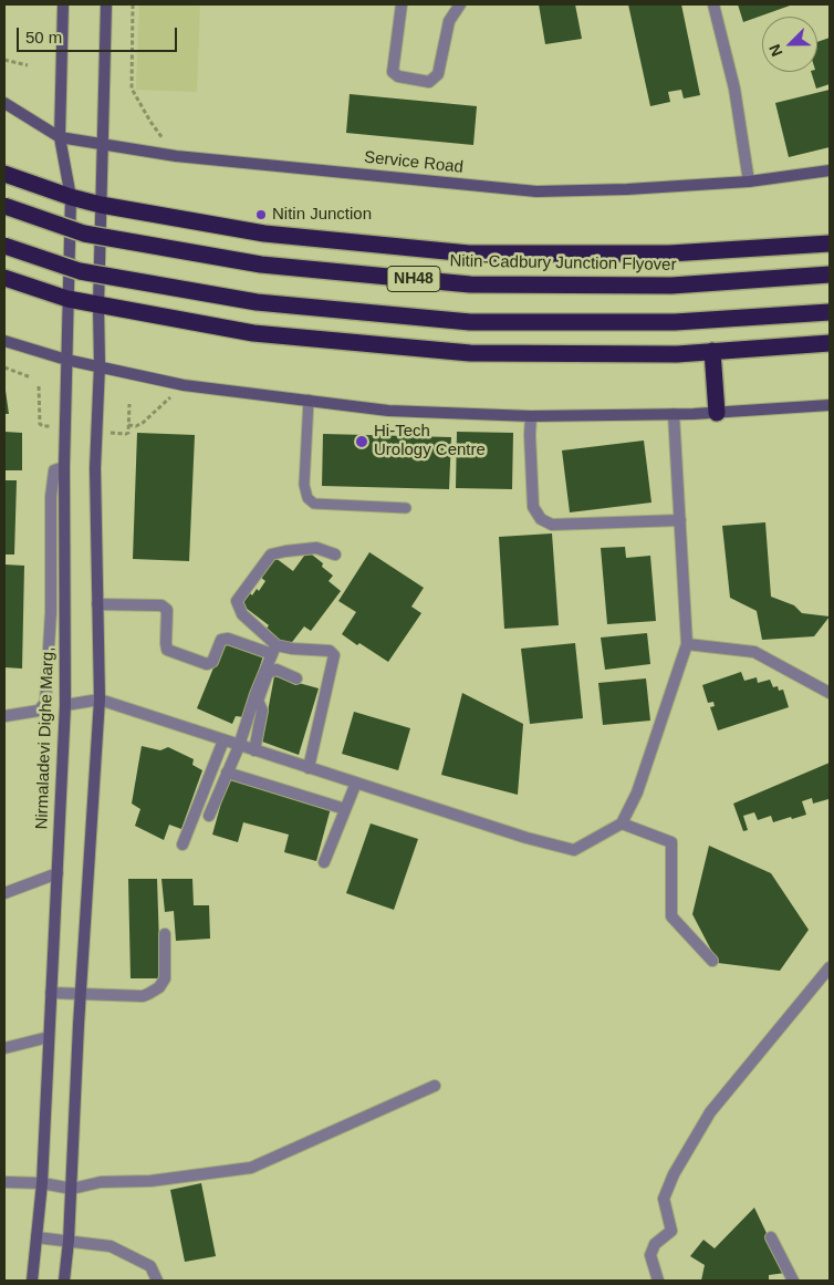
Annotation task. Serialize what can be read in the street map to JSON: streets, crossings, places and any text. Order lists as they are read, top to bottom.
{
  "streets": {
    "highway": ["Nitin-Cadbury Junction Flyover", "NH48"],
    "main road": ["Service Road", "Nirmaladevi Dighe Marg,"]
  },
  "crossings": [
    ["Service Road", "Nirmaladevi Dighe Marg,"]
  ],
  "places": ["Nitin Junction", "Hi-Tech Urology Centre"],
  "scale_bar": "50 m",
  "north": "bottom left"
}
